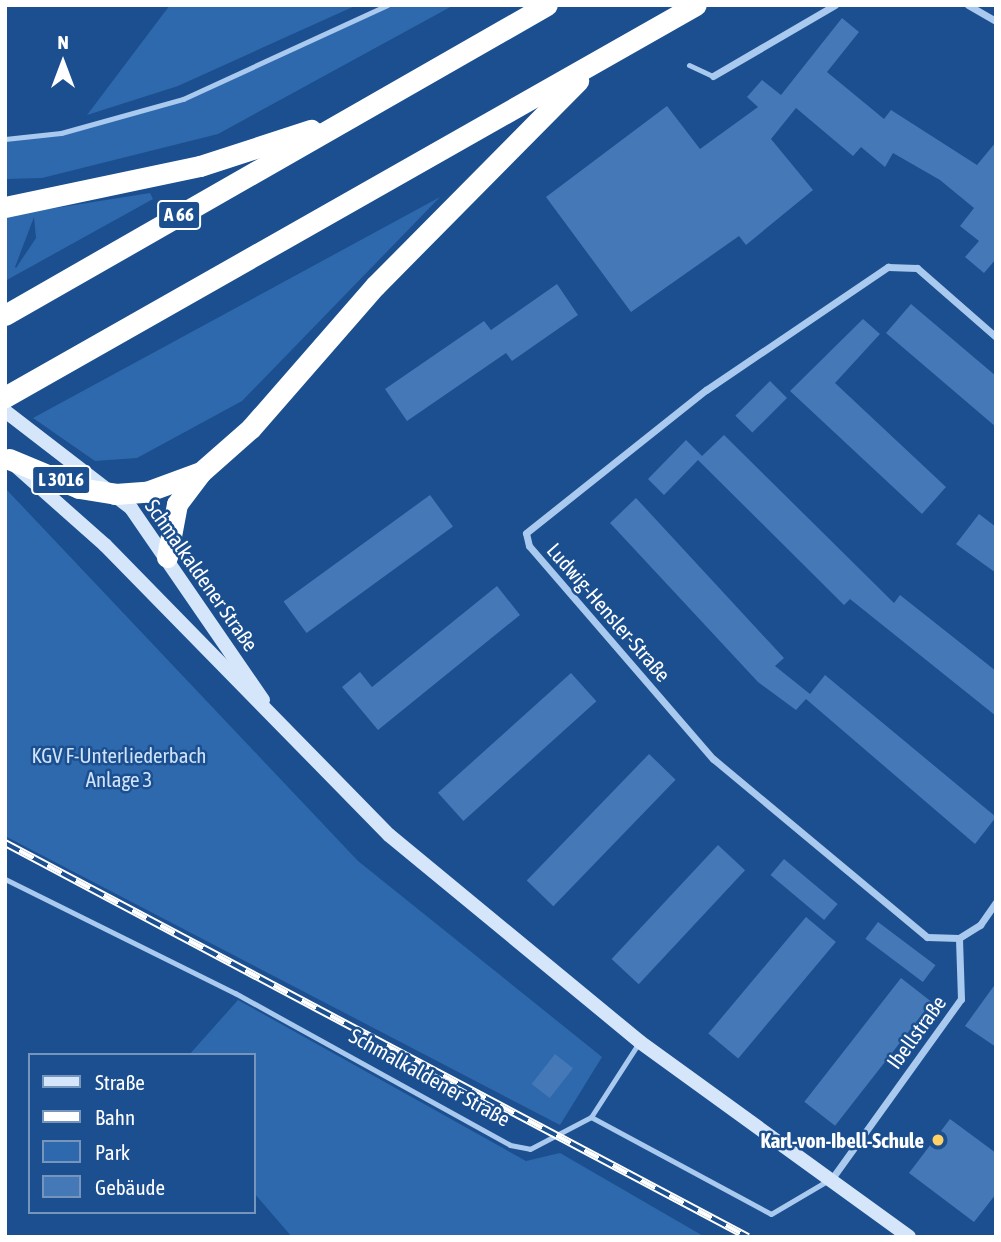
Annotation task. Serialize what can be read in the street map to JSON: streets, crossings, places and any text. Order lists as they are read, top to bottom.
{
  "streets": {
    "highway": ["A 66", "L 3016"],
    "main road": ["Schmalkaldener Straße"],
    "street": ["Ludwig-Hensler-Straße", "Ibellstraße"]
  },
  "crossings": [
    ["L 3016", "Schmalkaldener Straße"],
    ["Schmalkaldener Straße", "Ibellstraße"],
    ["Ludwig-Hensler-Straße", "Ibellstraße"]
  ],
  "parks": ["KGV F-Unterliederbach Anlage 3"],
  "places": ["Karl-von-Ibell-Schule"],
  "legend": [
    "Straße",
    "Bahn",
    "Park",
    "Gebäude"
  ],
  "north": "top"
}
